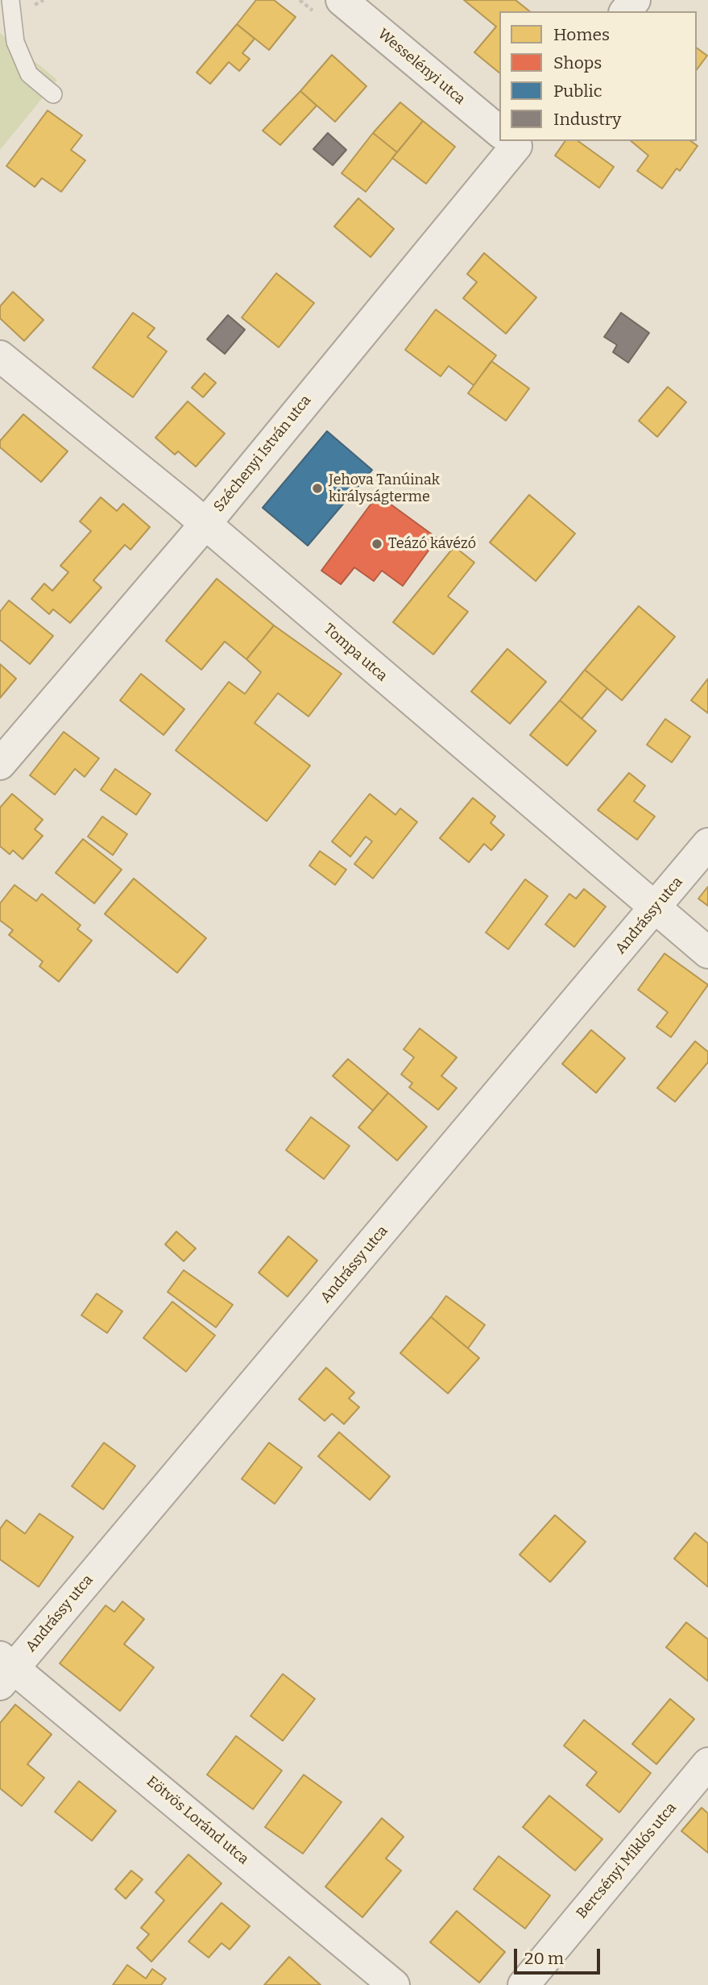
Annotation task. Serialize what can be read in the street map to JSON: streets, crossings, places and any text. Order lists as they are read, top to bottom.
{
  "streets": {
    "street": [
      "Wesselényi utca",
      "Széchenyi István utca",
      "Tompa utca",
      "Andrássy utca",
      "Eötvös Loránd utca",
      "Bercsényi Miklós utca"
    ]
  },
  "crossings": [
    ["Széchenyi István utca", "Tompa utca"],
    ["Tompa utca", "Andrássy utca"],
    ["Andrássy utca", "Eötvös Loránd utca"]
  ],
  "places": ["Jehova Tanúinak királyságterme", "Teázó kávézó"],
  "legend": [
    "Homes",
    "Shops",
    "Public",
    "Industry"
  ],
  "scale_bar": "20 m"
}
